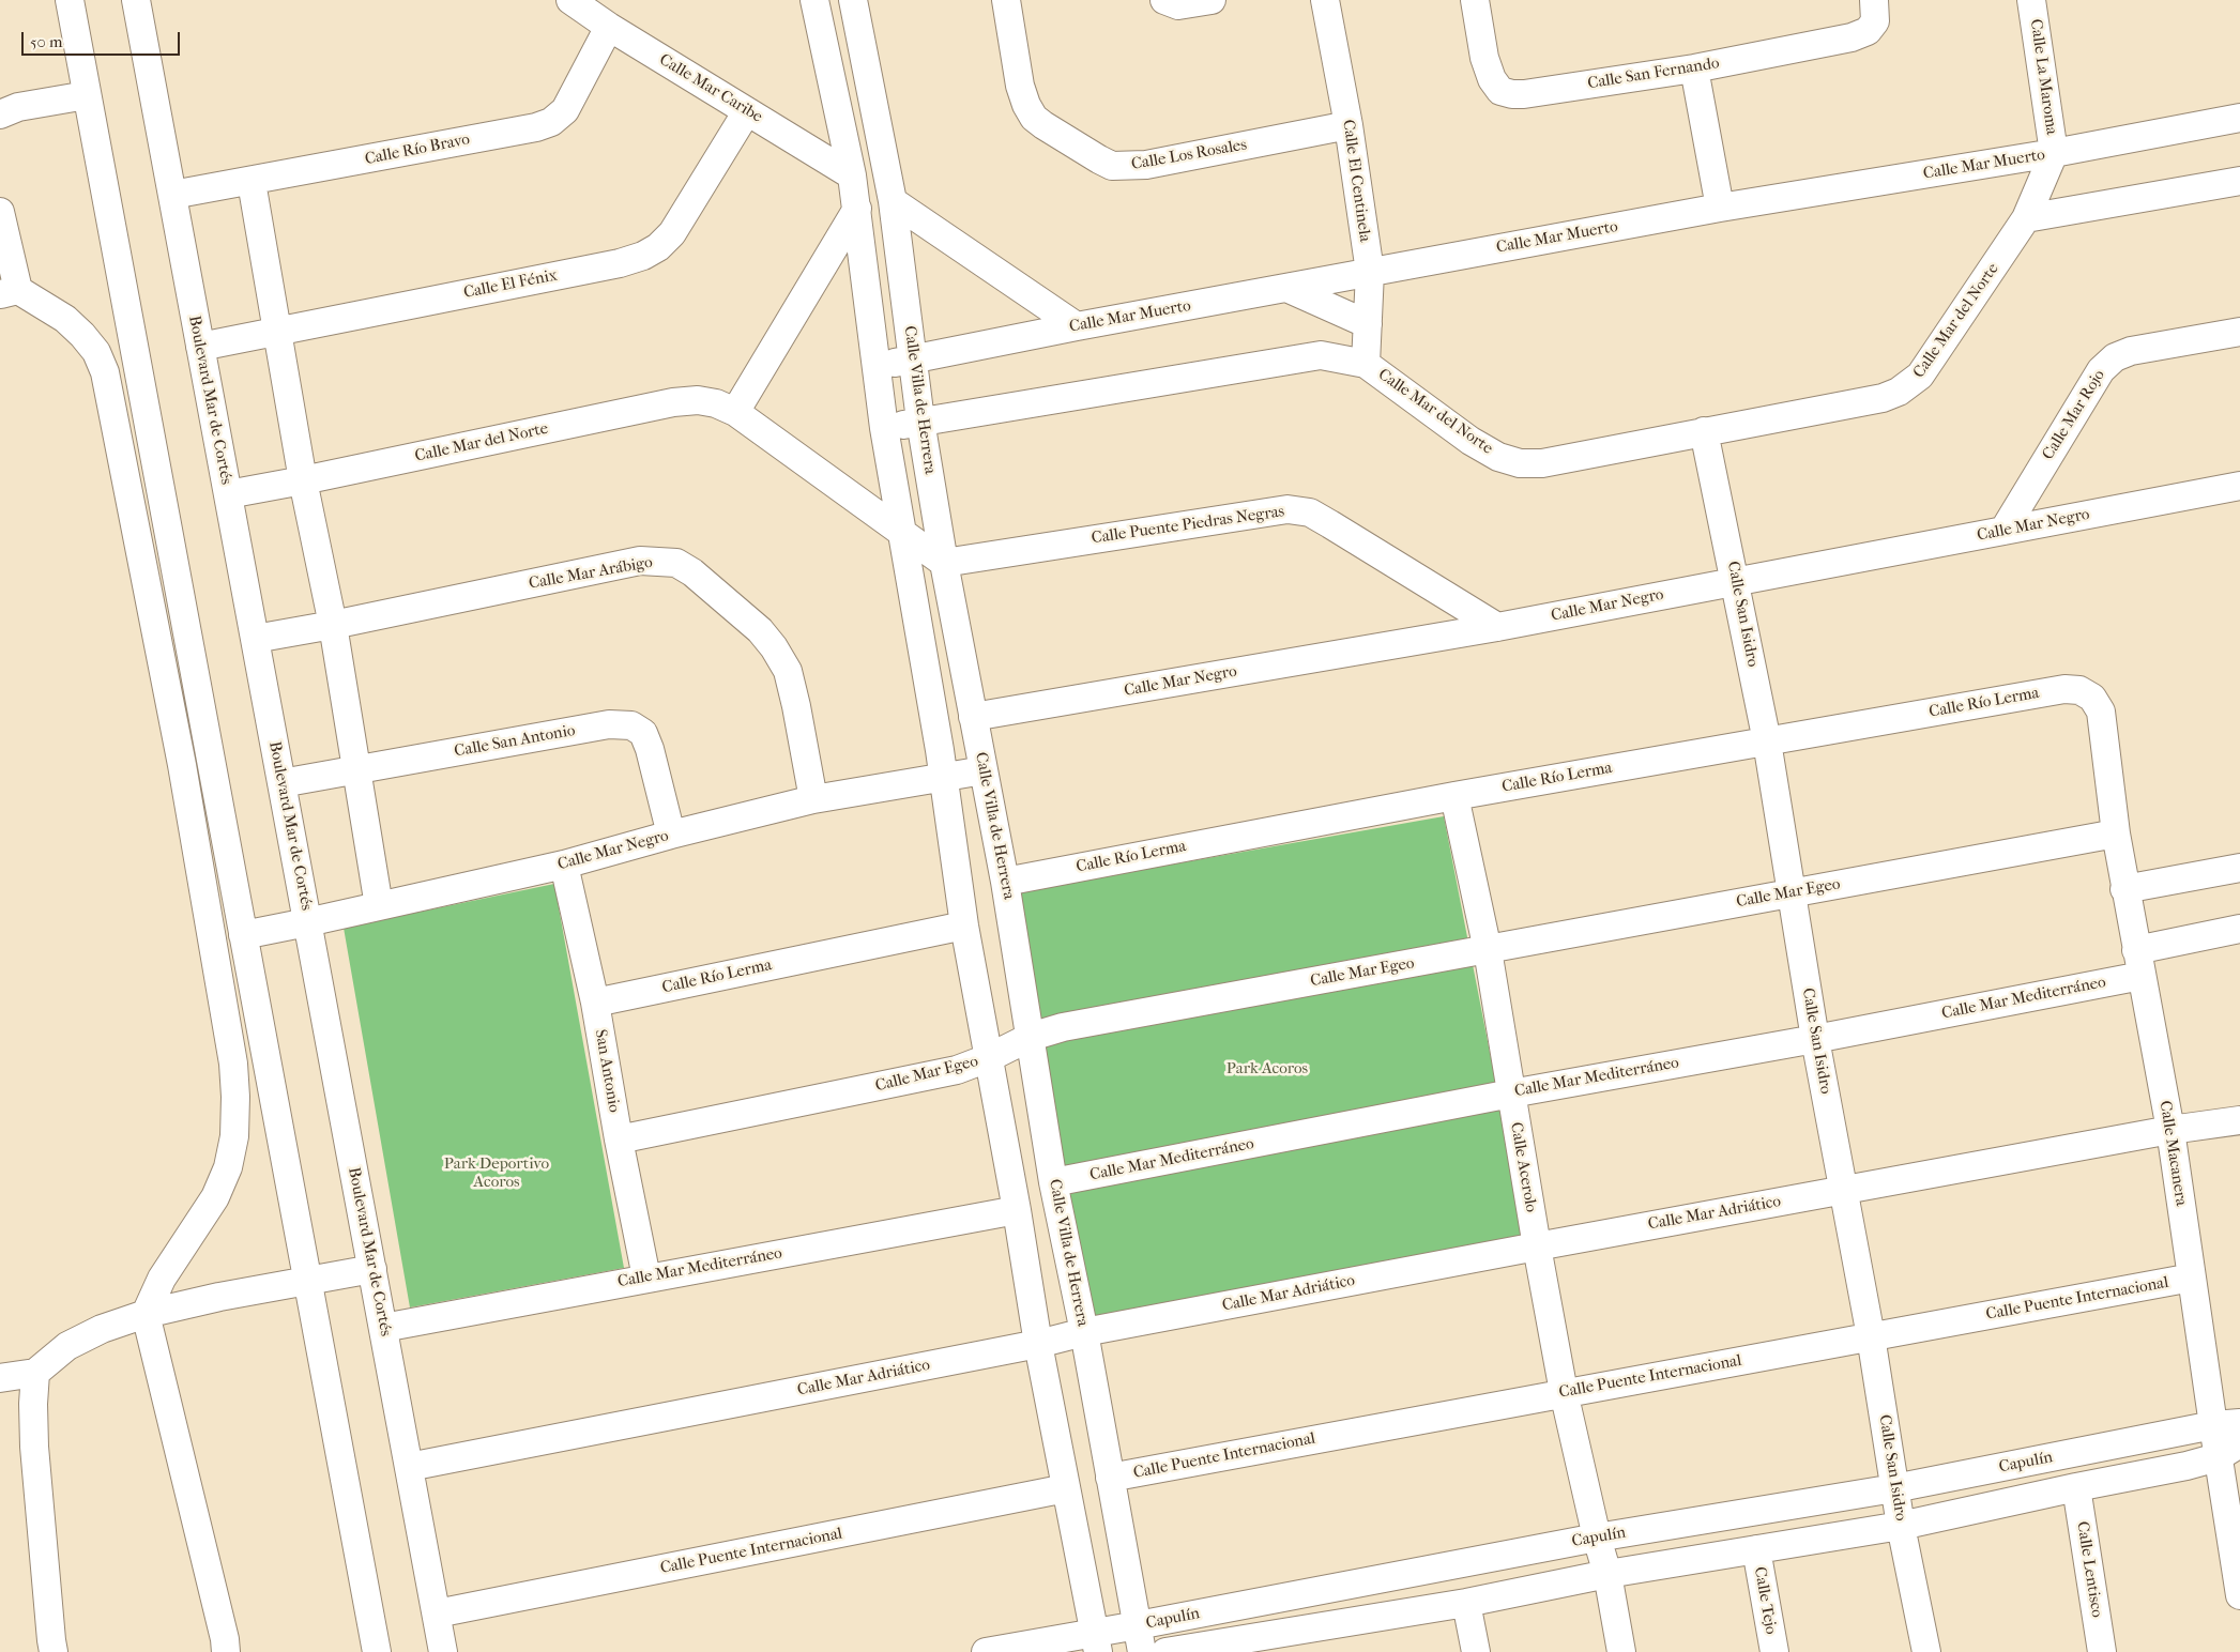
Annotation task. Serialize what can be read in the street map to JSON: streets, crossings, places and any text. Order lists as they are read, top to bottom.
{
  "streets": {
    "street": [
      "Calle San Fernando",
      "Calle La Maroma",
      "Calle Mar Caribe",
      "Calle Río Bravo",
      "Calle Los Rosales",
      "Calle Mar Muerto",
      "Calle El Centinela",
      "Calle El Fénix",
      "Calle Mar del Norte",
      "Boulevard Mar de Cortés",
      "Calle Villa de Herrera",
      "Calle Mar Rojo",
      "Calle Puente Piedras Negras",
      "Calle Mar Negro",
      "Calle Mar Arábigo",
      "Calle San Isidro",
      "Calle Río Lerma",
      "Calle San Antonio",
      "Calle Mar Egeo",
      "Calle Mar Mediterráneo",
      "San Antonio",
      "Calle Macanera",
      "Calle Acerolo",
      "Calle Mar Adriático",
      "Calle Puente Internacional",
      "Capulín",
      "Calle Lentisco",
      "Calle Tejo"
    ]
  },
  "crossings": [
    ["Calle La Maroma", "Calle Mar Muerto"],
    ["Calle La Maroma", "Calle Mar del Norte"],
    ["Calle Mar Caribe", "Calle Río Bravo"],
    ["Calle Mar Caribe", "Calle El Fénix"],
    ["Calle Río Bravo", "Boulevard Mar de Cortés"],
    ["Calle Los Rosales", "Calle El Centinela"],
    ["Calle Mar Muerto", "Calle El Centinela"],
    ["Calle Mar Muerto", "Calle Mar del Norte"],
    ["Calle Mar Muerto", "Calle Villa de Herrera"],
    ["Calle El Centinela", "Calle Mar del Norte"],
    ["Calle El Fénix", "Boulevard Mar de Cortés"],
    ["Calle Mar del Norte", "Boulevard Mar de Cortés"],
    ["Calle Mar del Norte", "Calle Villa de Herrera"],
    ["Calle Mar del Norte", "Calle Puente Piedras Negras"],
    ["Calle Mar del Norte", "Calle San Isidro"],
    ["Boulevard Mar de Cortés", "Calle Mar Negro"],
    ["Boulevard Mar de Cortés", "Calle Mar Arábigo"],
    ["Boulevard Mar de Cortés", "Calle San Antonio"],
    ["Boulevard Mar de Cortés", "Calle Mar Mediterráneo"],
    ["Boulevard Mar de Cortés", "Calle Mar Adriático"],
    ["Boulevard Mar de Cortés", "Calle Puente Internacional"],
    ["Calle Villa de Herrera", "Calle Puente Piedras Negras"],
    ["Calle Villa de Herrera", "Calle Mar Negro"],
    ["Calle Villa de Herrera", "Calle Río Lerma"],
    ["Calle Villa de Herrera", "Calle Mar Egeo"],
    ["Calle Villa de Herrera", "Calle Mar Mediterráneo"],
    ["Calle Villa de Herrera", "Calle Mar Adriático"],
    ["Calle Villa de Herrera", "Calle Puente Internacional"],
    ["Calle Villa de Herrera", "Capulín"],
    ["Calle Mar Rojo", "Calle Mar Negro"],
    ["Calle Puente Piedras Negras", "Calle Mar Negro"],
    ["Calle Mar Negro", "Calle Mar Arábigo"],
    ["Calle Mar Negro", "Calle San Isidro"],
    ["Calle Mar Negro", "Calle San Antonio"],
    ["Calle Mar Negro", "San Antonio"],
    ["Calle San Isidro", "Calle Río Lerma"],
    ["Calle San Isidro", "Calle Mar Egeo"],
    ["Calle San Isidro", "Calle Mar Mediterráneo"],
    ["Calle San Isidro", "Calle Mar Adriático"],
    ["Calle San Isidro", "Calle Puente Internacional"],
    ["Calle San Isidro", "Capulín"],
    ["Calle Río Lerma", "San Antonio"],
    ["Calle Río Lerma", "Calle Macanera"],
    ["Calle Río Lerma", "Calle Acerolo"],
    ["Calle Mar Egeo", "San Antonio"],
    ["Calle Mar Egeo", "Calle Macanera"],
    ["Calle Mar Egeo", "Calle Acerolo"],
    ["Calle Mar Mediterráneo", "San Antonio"],
    ["Calle Mar Mediterráneo", "Calle Macanera"],
    ["Calle Mar Mediterráneo", "Calle Acerolo"],
    ["Calle Macanera", "Calle Mar Adriático"],
    ["Calle Macanera", "Calle Puente Internacional"],
    ["Calle Macanera", "Capulín"],
    ["Calle Acerolo", "Calle Mar Adriático"],
    ["Calle Acerolo", "Calle Puente Internacional"],
    ["Calle Acerolo", "Capulín"],
    ["Capulín", "Calle Lentisco"],
    ["Capulín", "Calle Tejo"]
  ],
  "parks": ["Park Acoros", "Park Deportivo Acoros"],
  "scale_bar": "50 m"
}
